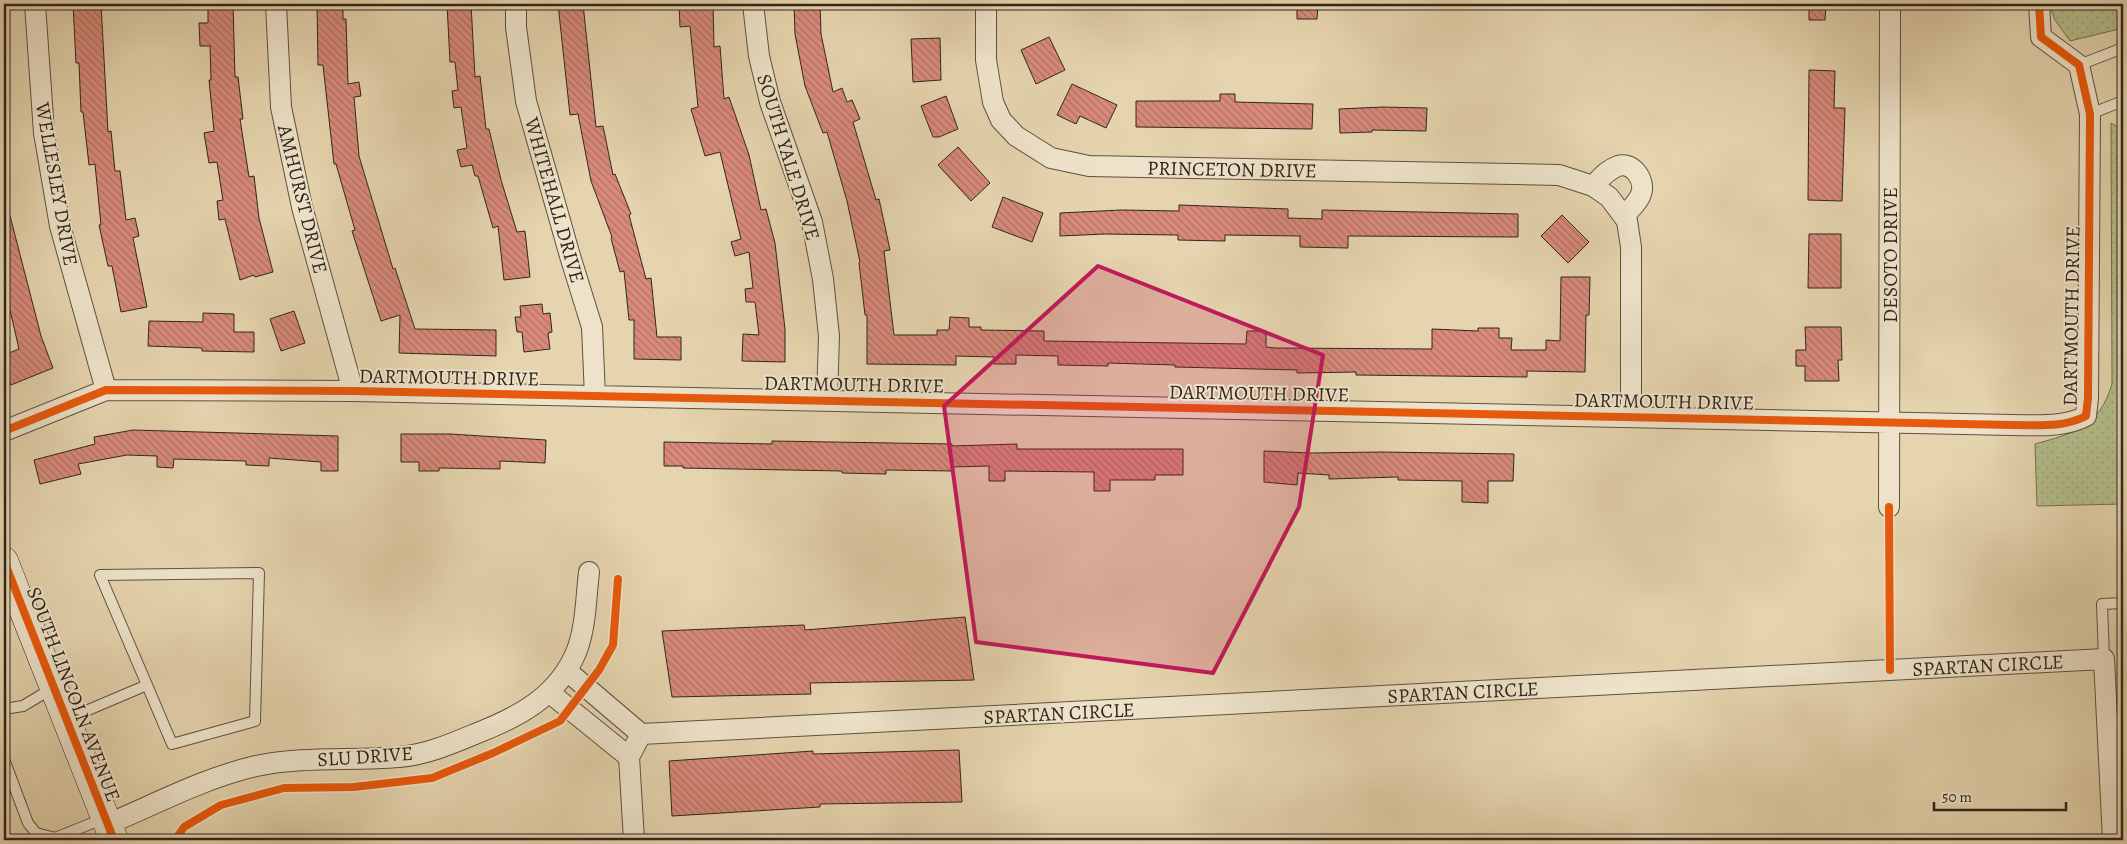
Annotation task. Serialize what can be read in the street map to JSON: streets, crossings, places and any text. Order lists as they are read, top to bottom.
{
  "streets": {
    "main road": ["SOUTH LINCOLN AVENUE"],
    "street": [
      "SOUTH YALE DRIVE",
      "PRINCETON DRIVE",
      "WELLESLEY DRIVE",
      "AMHURST DRIVE",
      "WHITEHALL DRIVE",
      "DESOTO DRIVE",
      "DARTMOUTH DRIVE",
      "SPARTAN CIRCLE",
      "SLU DRIVE"
    ]
  },
  "crossings": [
    ["SOUTH YALE DRIVE", "DARTMOUTH DRIVE"],
    ["PRINCETON DRIVE", "DARTMOUTH DRIVE"],
    ["WELLESLEY DRIVE", "DARTMOUTH DRIVE"],
    ["AMHURST DRIVE", "DARTMOUTH DRIVE"],
    ["WHITEHALL DRIVE", "DARTMOUTH DRIVE"],
    ["DESOTO DRIVE", "DARTMOUTH DRIVE"],
    ["SOUTH LINCOLN AVENUE", "SLU DRIVE"]
  ],
  "scale_bar": "50 m"
}
